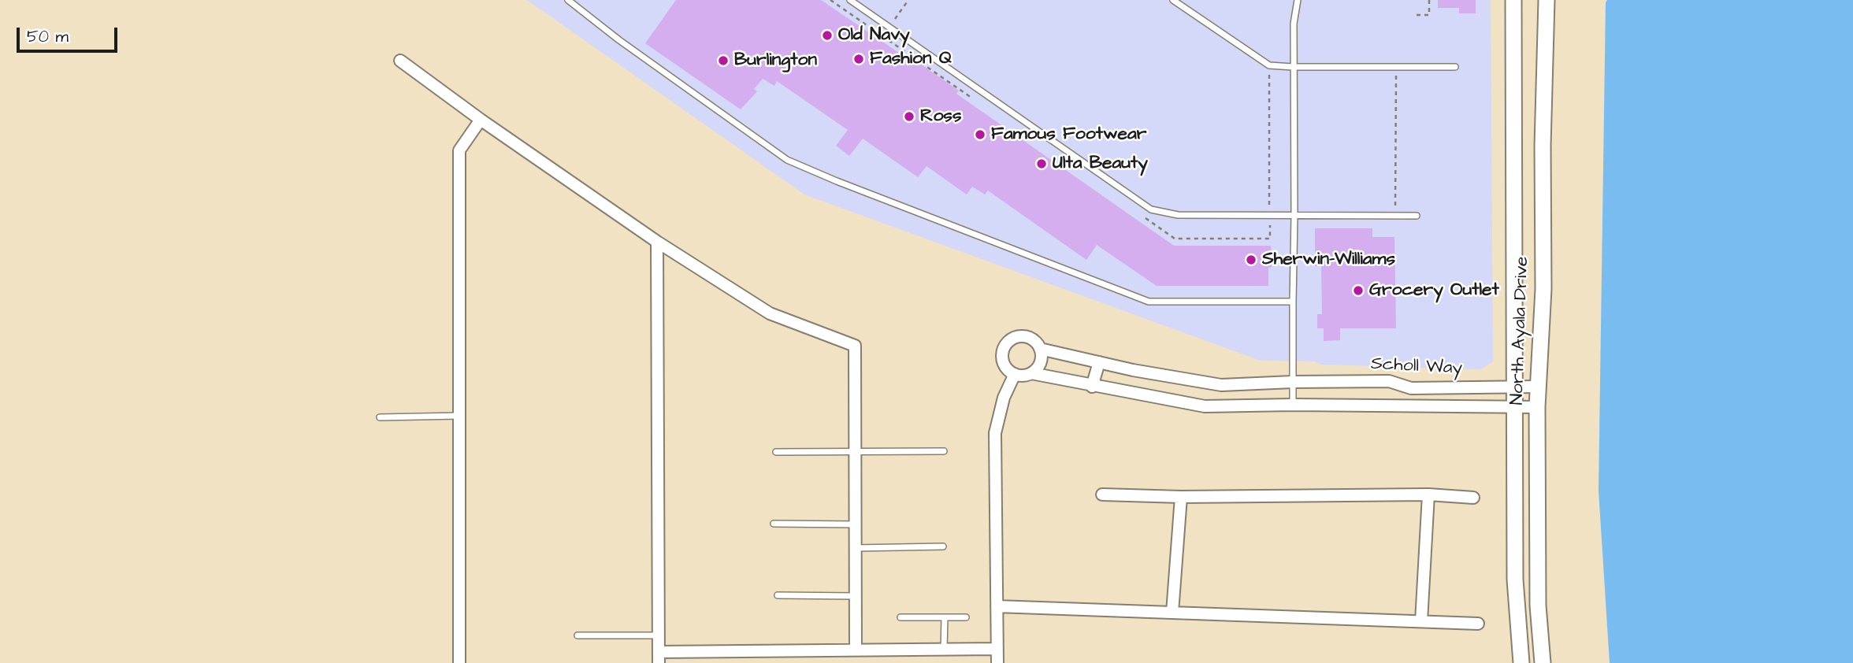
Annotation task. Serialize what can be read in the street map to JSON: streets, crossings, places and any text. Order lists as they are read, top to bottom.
{
  "streets": {
    "main road": ["North Ayala Drive"],
    "street": ["Scholl Way"]
  },
  "crossings": [
    ["North Ayala Drive", "Scholl Way"]
  ],
  "places": [
    "Old Navy",
    "Fashion Q",
    "Burlington",
    "Ross",
    "Famous Footwear",
    "Ulta Beauty",
    "Sherwin-Williams",
    "Grocery Outlet"
  ],
  "scale_bar": "50 m"
}
